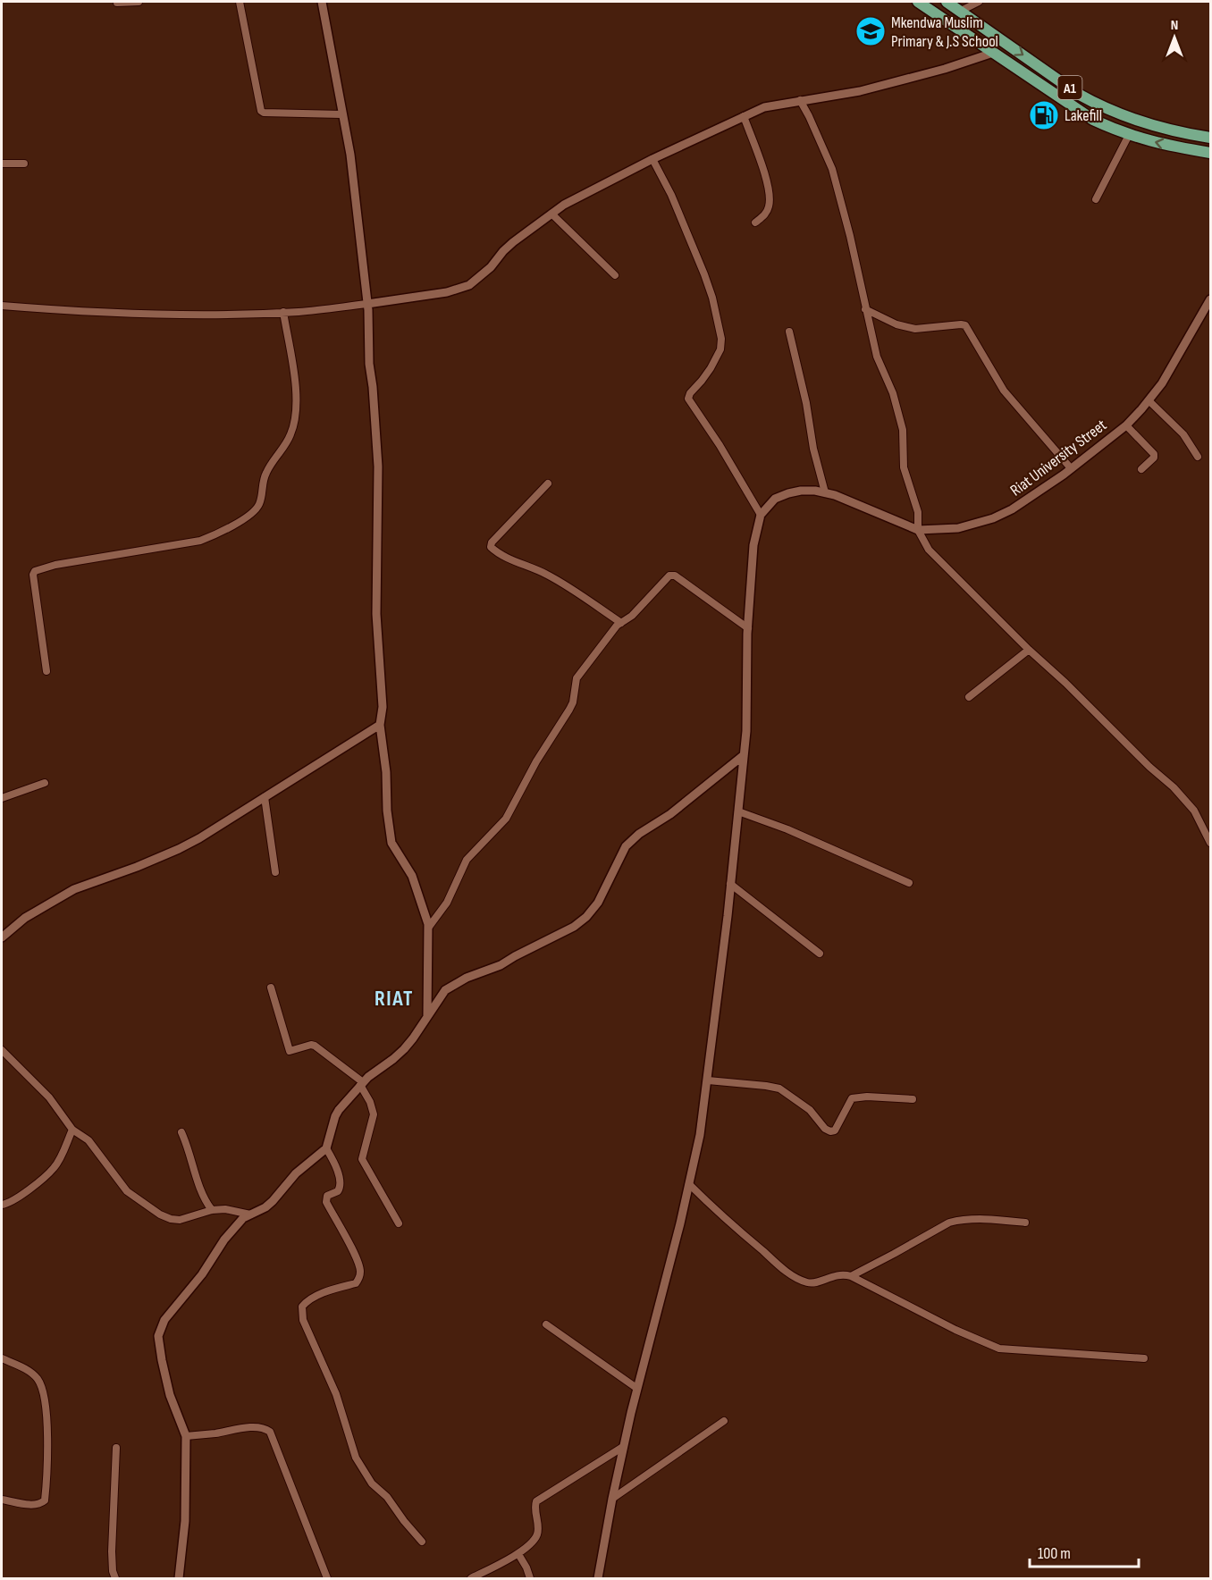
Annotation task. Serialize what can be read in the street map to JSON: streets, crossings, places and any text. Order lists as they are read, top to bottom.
{
  "streets": {
    "highway": ["A1"],
    "street": ["Riat University Street"]
  },
  "districts": ["RIAT"],
  "places": {
    "school or university": ["Mkendwa Muslim Primary & J.S School"],
    "fuel station": ["Lakefill"]
  },
  "scale_bar": "100 m",
  "north": "top"
}
